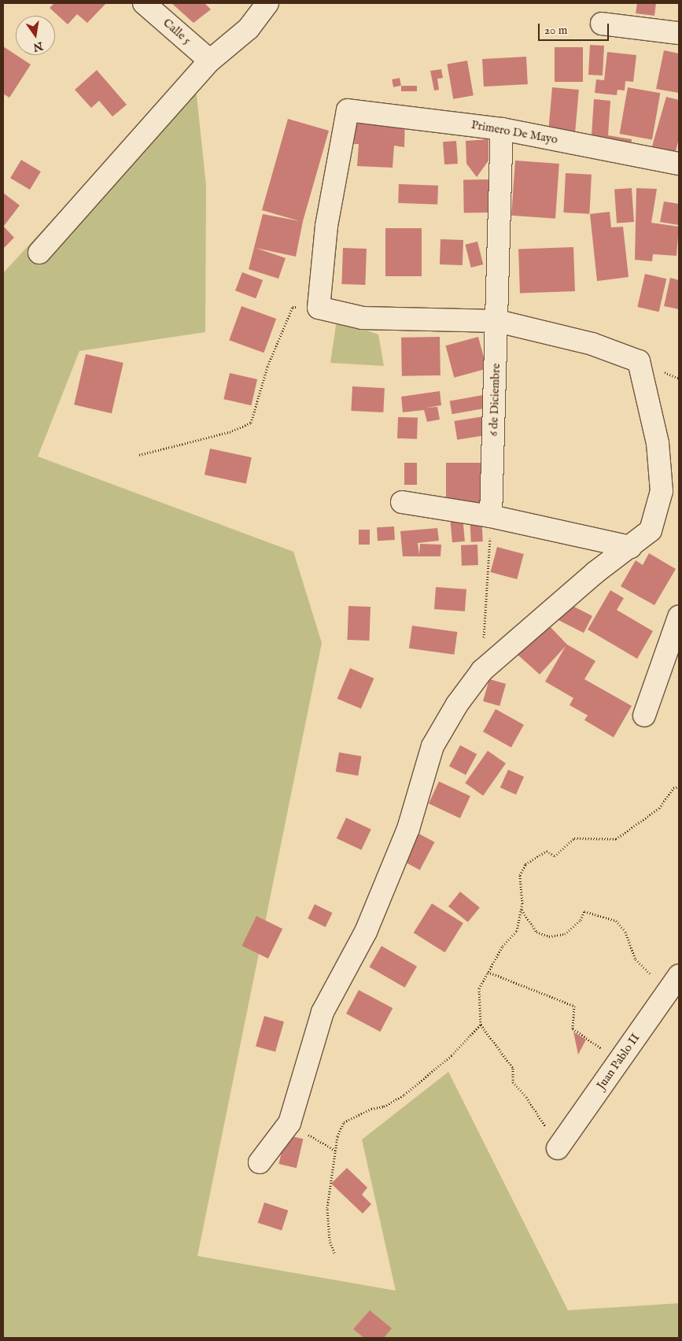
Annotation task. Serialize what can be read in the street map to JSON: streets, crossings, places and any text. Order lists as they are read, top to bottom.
{
  "streets": {
    "street": [
      "Calle 5",
      "Primero De Mayo",
      "6 de Diciembre",
      "Juan Pablo II"
    ]
  },
  "crossings": [
    ["Primero De Mayo", "6 de Diciembre"]
  ],
  "scale_bar": "20 m",
  "north": "bottom"
}
